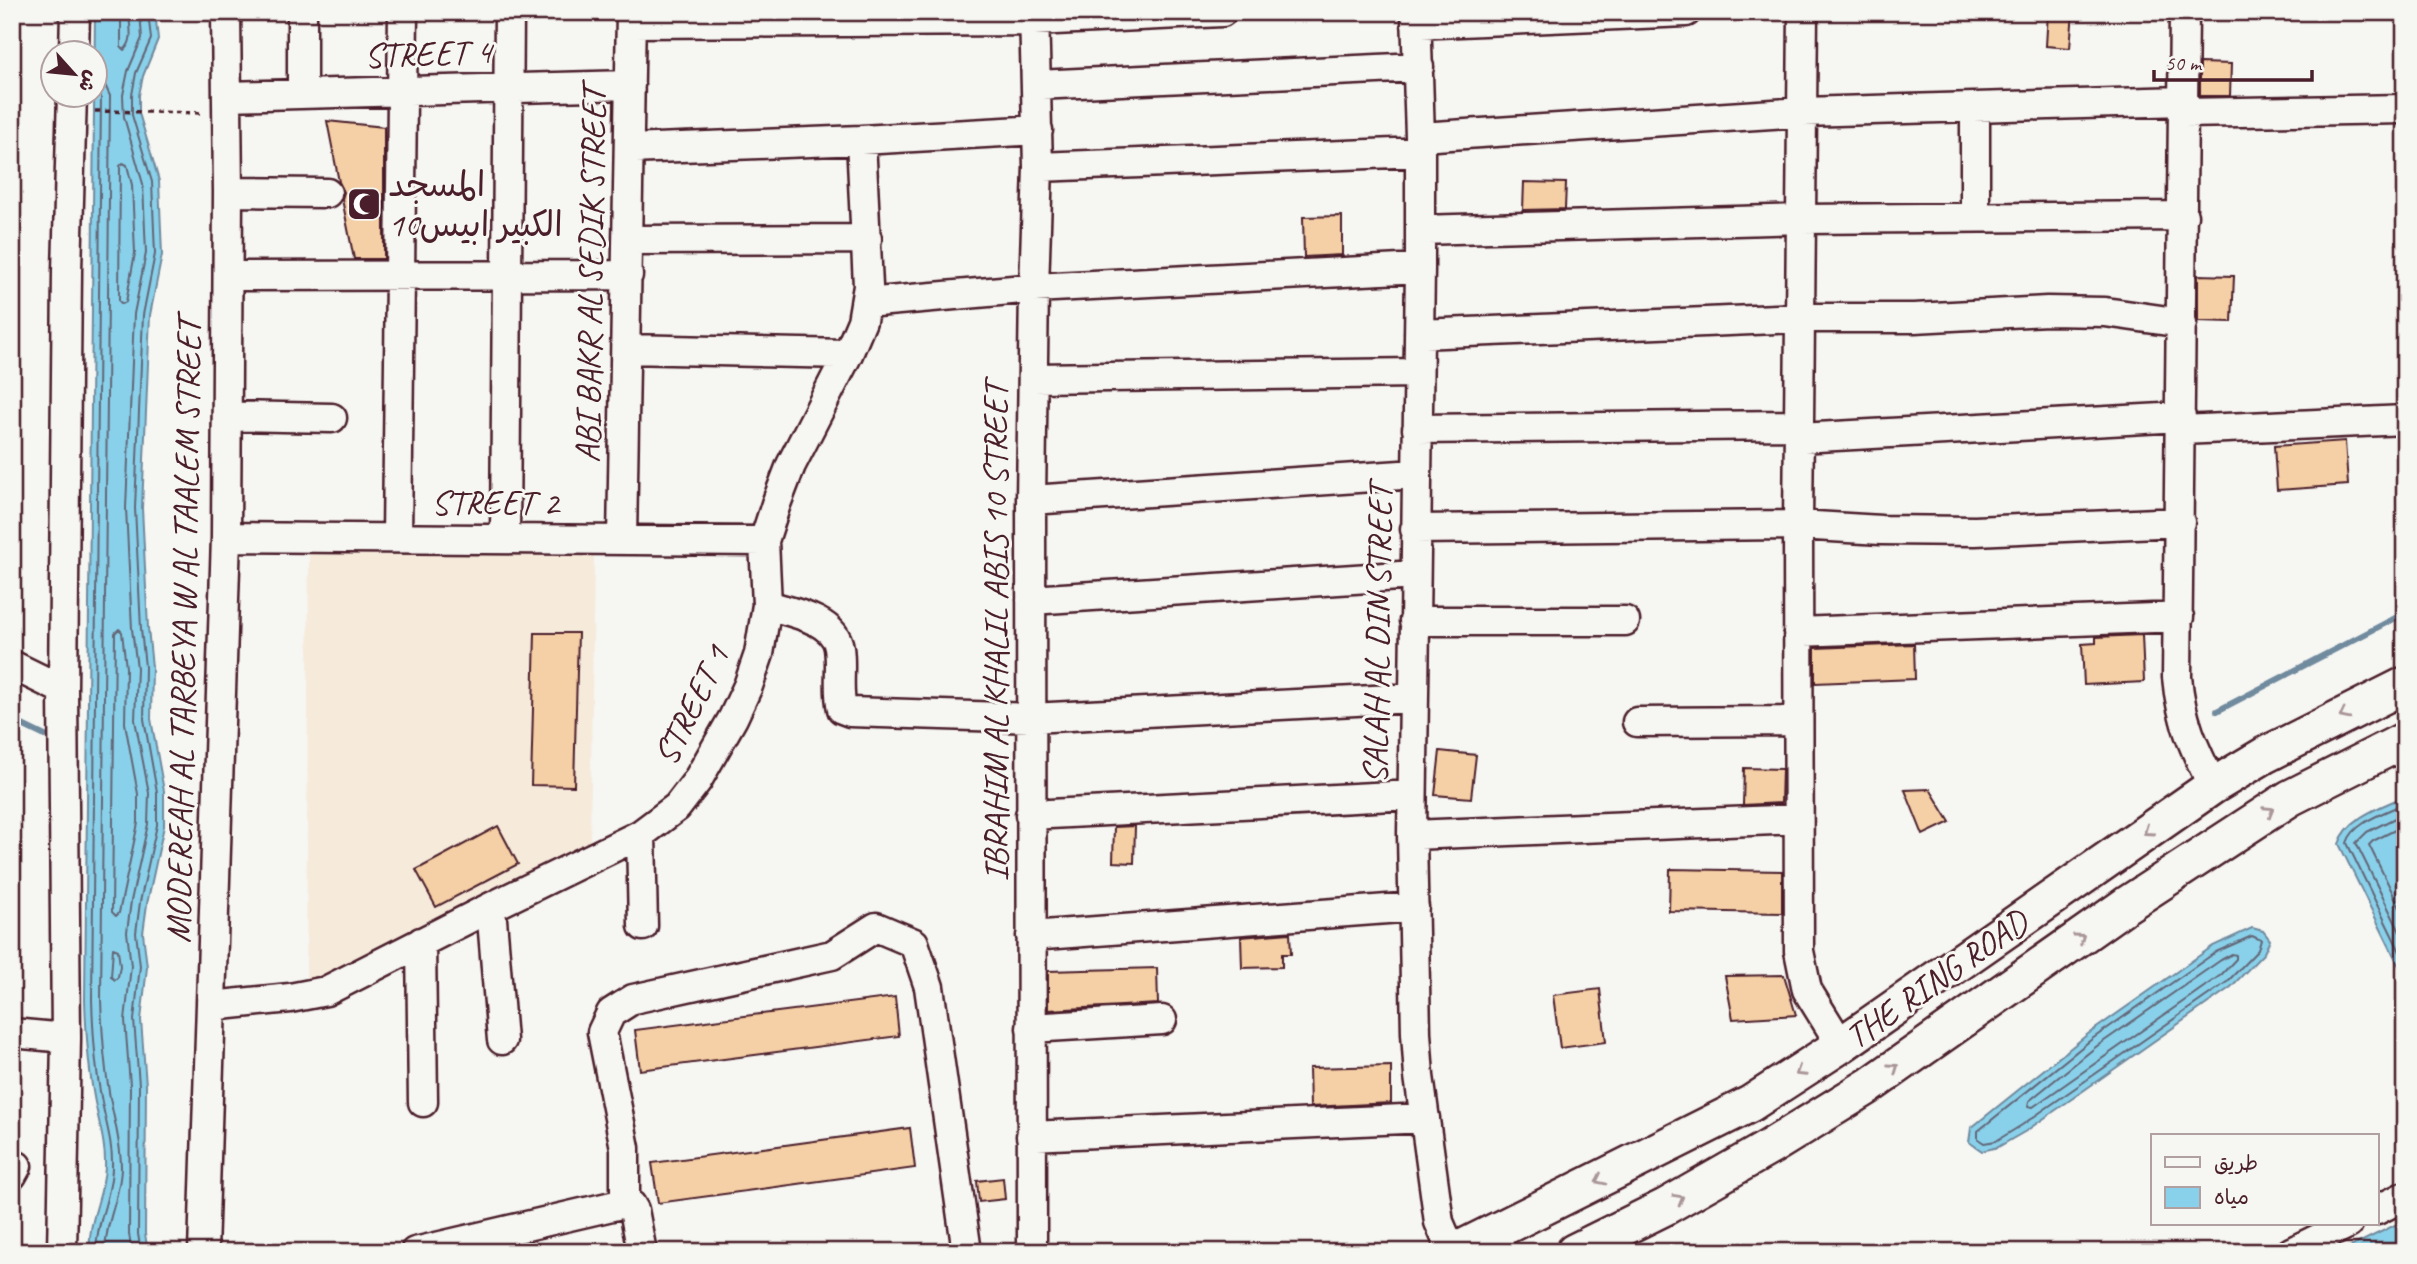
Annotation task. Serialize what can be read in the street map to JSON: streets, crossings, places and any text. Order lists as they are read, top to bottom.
{
  "streets": {
    "main road": ["THE RING ROAD"],
    "street": [
      "STREET 4",
      "ABI BAKR AL SEDIK STREET",
      "STREET 2",
      "MODEREAH AL TARBEYA W AL TAALEM STREET",
      "IBRAHIM AL KHALIL ABIS 10 STREET",
      "SALAH AL DIN STREET",
      "STREET 1"
    ]
  },
  "crossings": [
    ["STREET 4", "ABI BAKR AL SEDIK STREET"],
    ["STREET 4", "MODEREAH AL TARBEYA W AL TAALEM STREET"],
    ["ABI BAKR AL SEDIK STREET", "STREET 2"],
    ["STREET 2", "MODEREAH AL TARBEYA W AL TAALEM STREET"],
    ["STREET 2", "STREET 1"],
    ["MODEREAH AL TARBEYA W AL TAALEM STREET", "STREET 1"],
    ["SALAH AL DIN STREET", "THE RING ROAD"]
  ],
  "places": {
    "mosque": ["المسجد الكبير ابيس10"]
  },
  "legend": ["طريق", "مياه"],
  "scale_bar": "50 m",
  "north": "bottom right"
}
